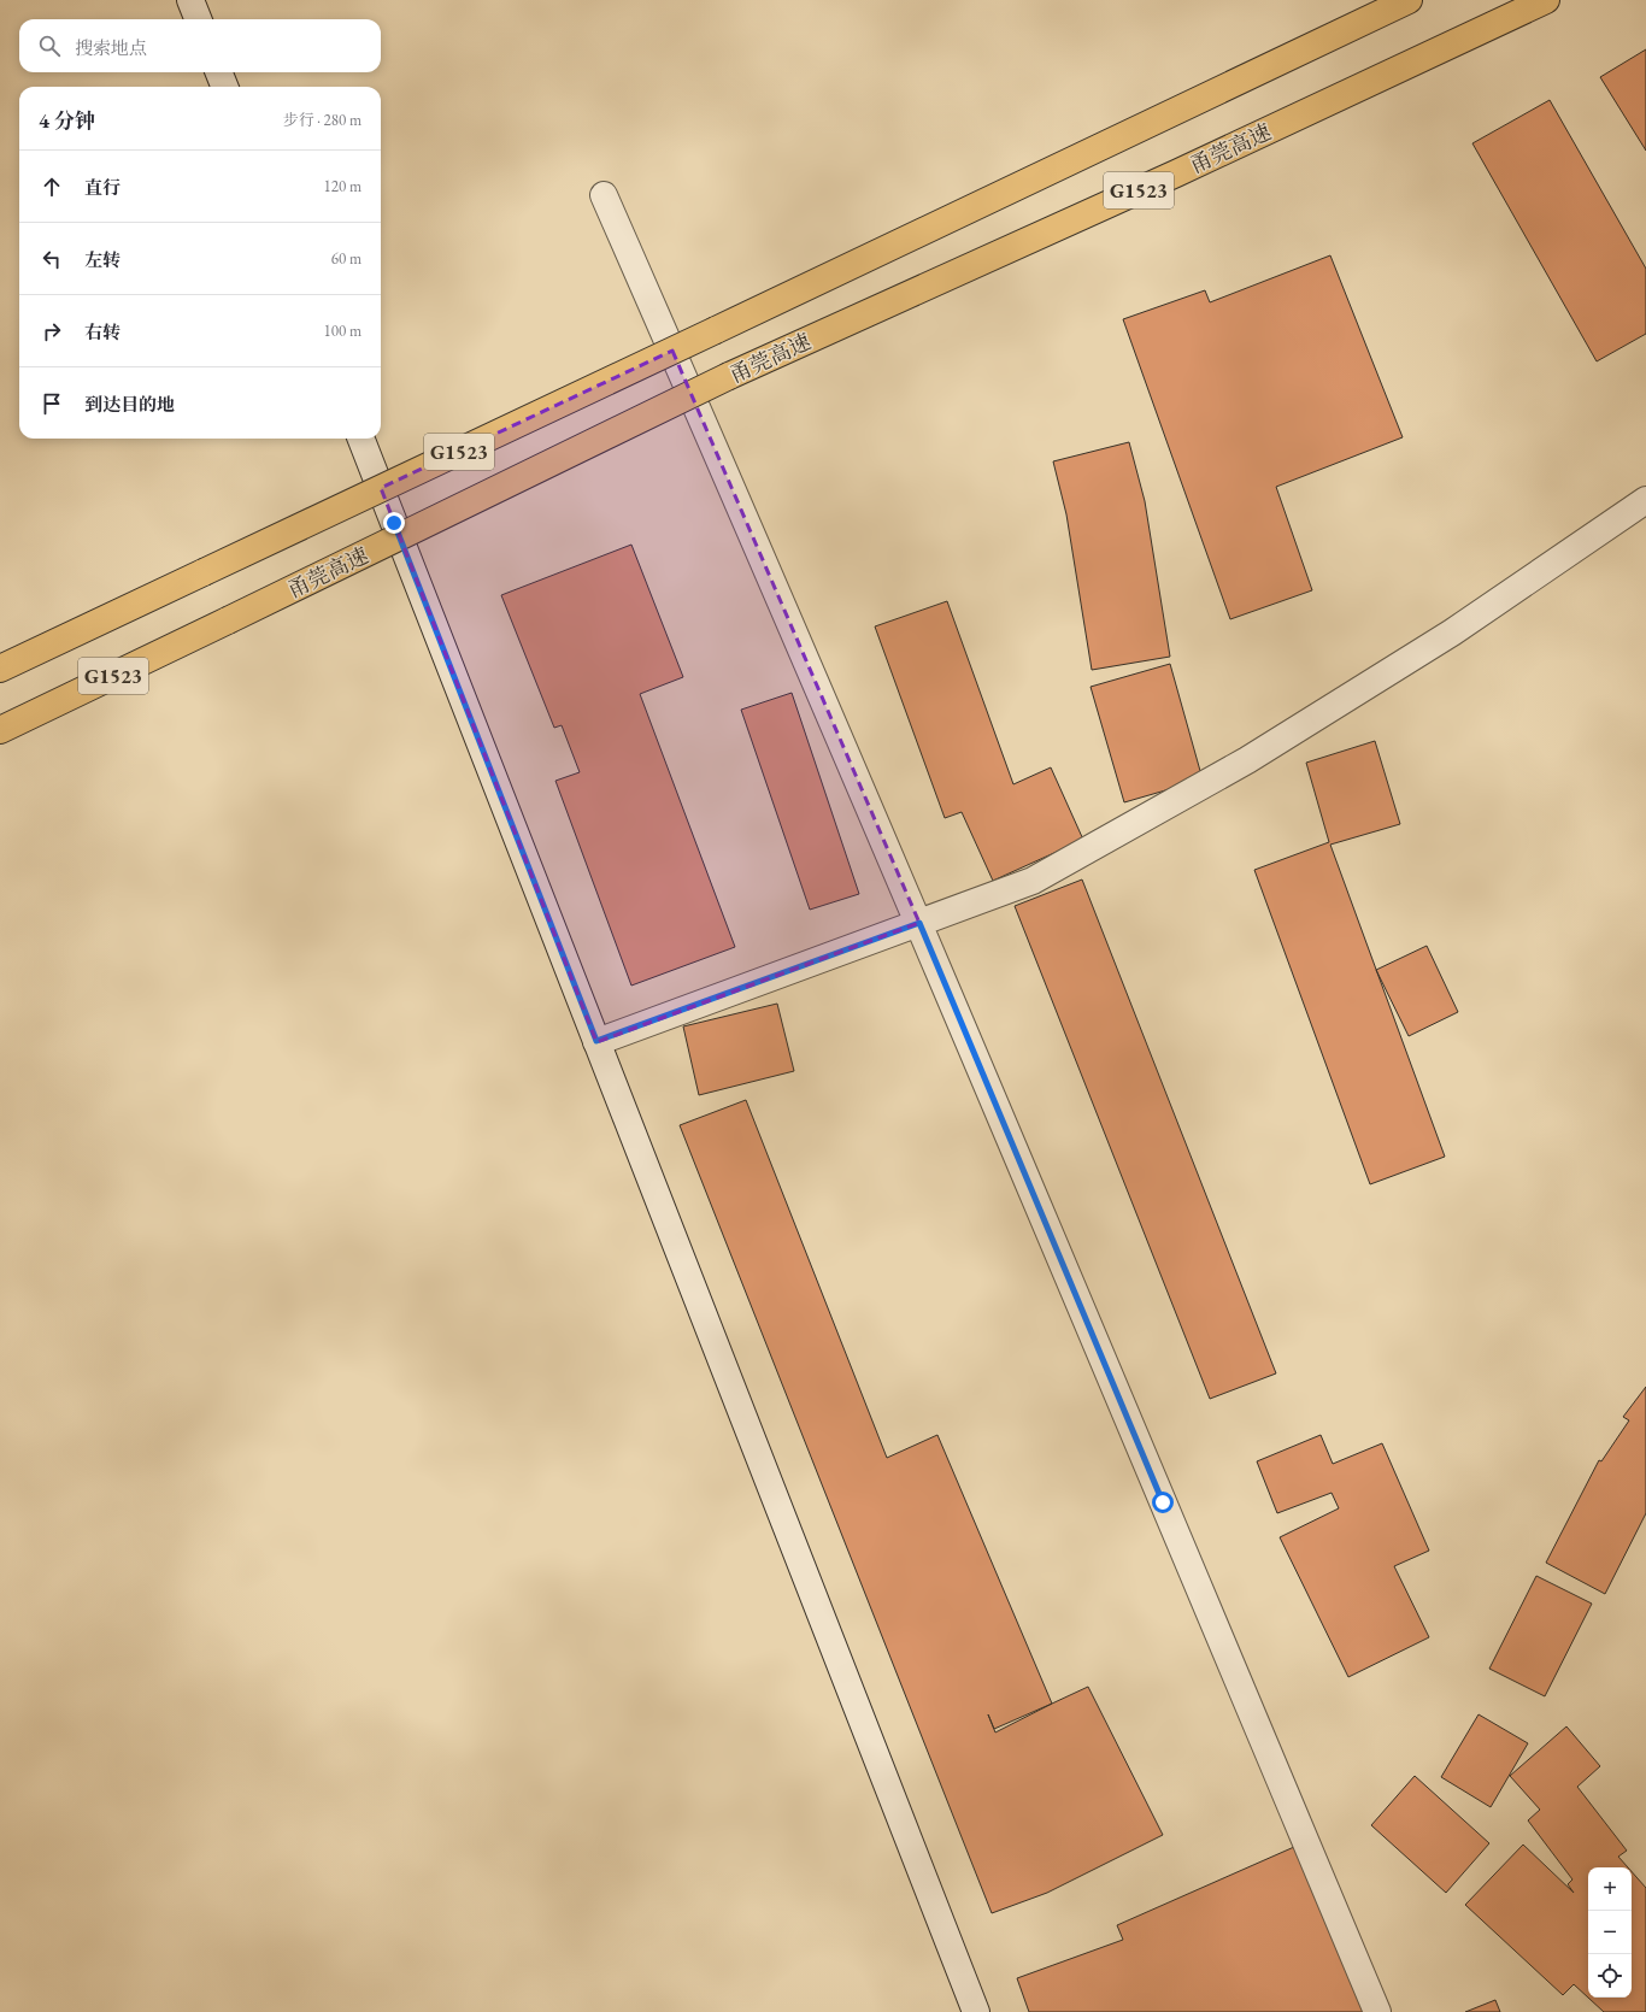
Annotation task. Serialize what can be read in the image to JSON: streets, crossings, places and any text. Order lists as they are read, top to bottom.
{
  "streets": {
    "highway": ["甬莞高速", "G1523"]
  },
  "page": {
    "search": "搜索地点",
    "heading": ["4 分钟", "步行 · 280 m"],
    "list": [
      ["直行", "120 m"],
      ["左转", "60 m"],
      ["右转", "100 m"],
      "到达目的地"
    ],
    "map_buttons": ["+", "−"]
  }
}
